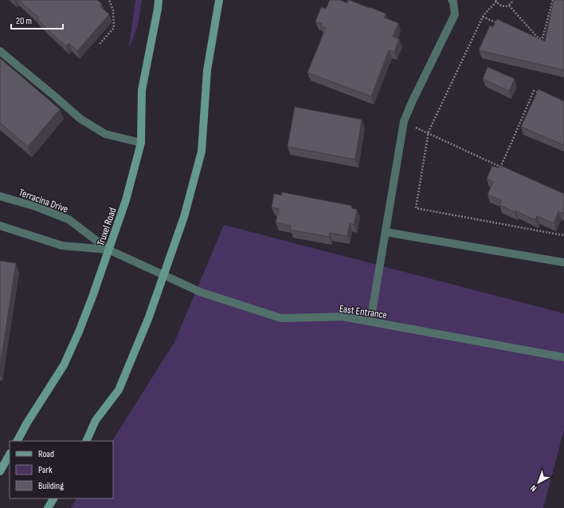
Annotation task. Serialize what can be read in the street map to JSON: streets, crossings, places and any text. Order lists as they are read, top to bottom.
{
  "streets": {
    "main road": ["Truxel Road"],
    "street": ["Terracina Drive", "East Entrance"]
  },
  "crossings": [
    ["Terracina Drive", "Truxel Road"],
    ["Terracina Drive", "East Entrance"]
  ],
  "legend": ["Road", "Park", "Building"],
  "scale_bar": "20 m",
  "north": "bottom left"
}
